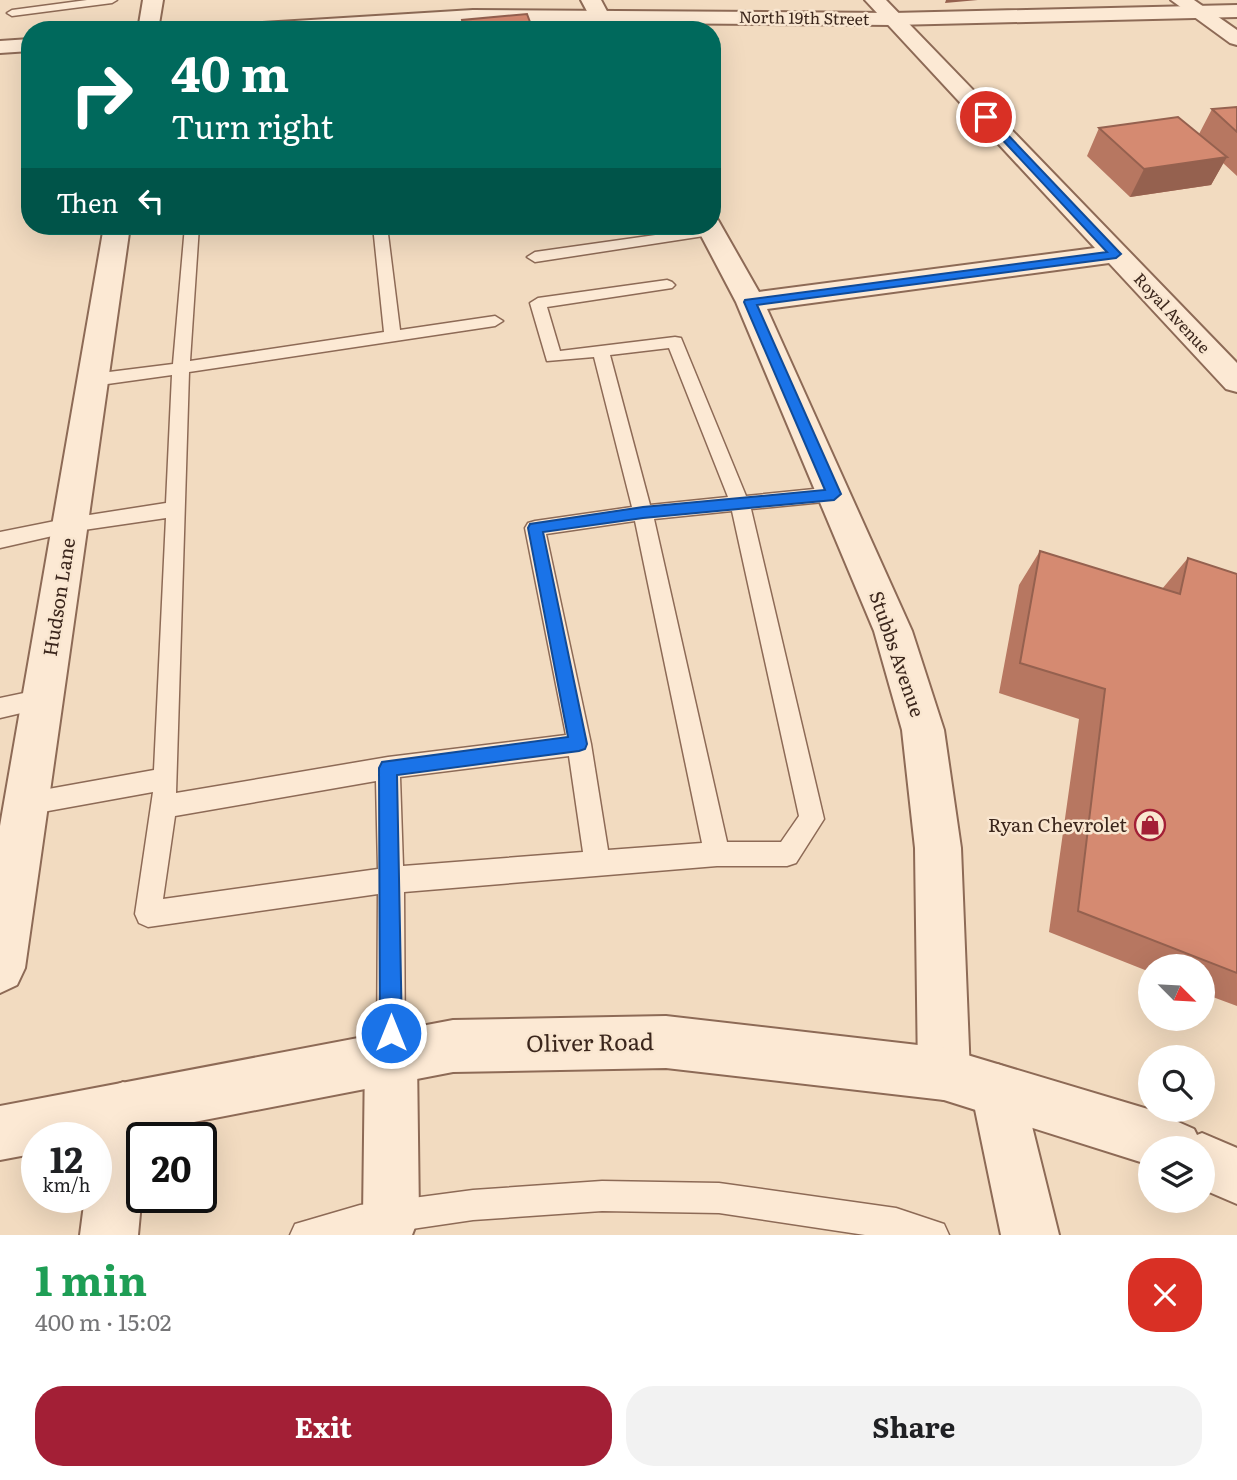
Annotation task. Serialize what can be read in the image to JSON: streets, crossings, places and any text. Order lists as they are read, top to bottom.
{
  "streets": {
    "street": [
      "North 19th Street",
      "Royal Avenue",
      "Hudson Lane",
      "Stubbs Avenue",
      "Oliver Road"
    ]
  },
  "crossings": [
    ["North 19th Street", "Royal Avenue"],
    ["Stubbs Avenue", "Oliver Road"]
  ],
  "places": {
    "shop": ["Ryan Chevrolet"]
  },
  "north": "bottom right",
  "page": {
    "turn": ["40 m", "Turn right"],
    "then": "Then",
    "speed": "12 km/h",
    "limit": "20",
    "heading": ["1 min", "400 m · 15:02"],
    "buttons": ["Exit", "Share"]
  }
}
